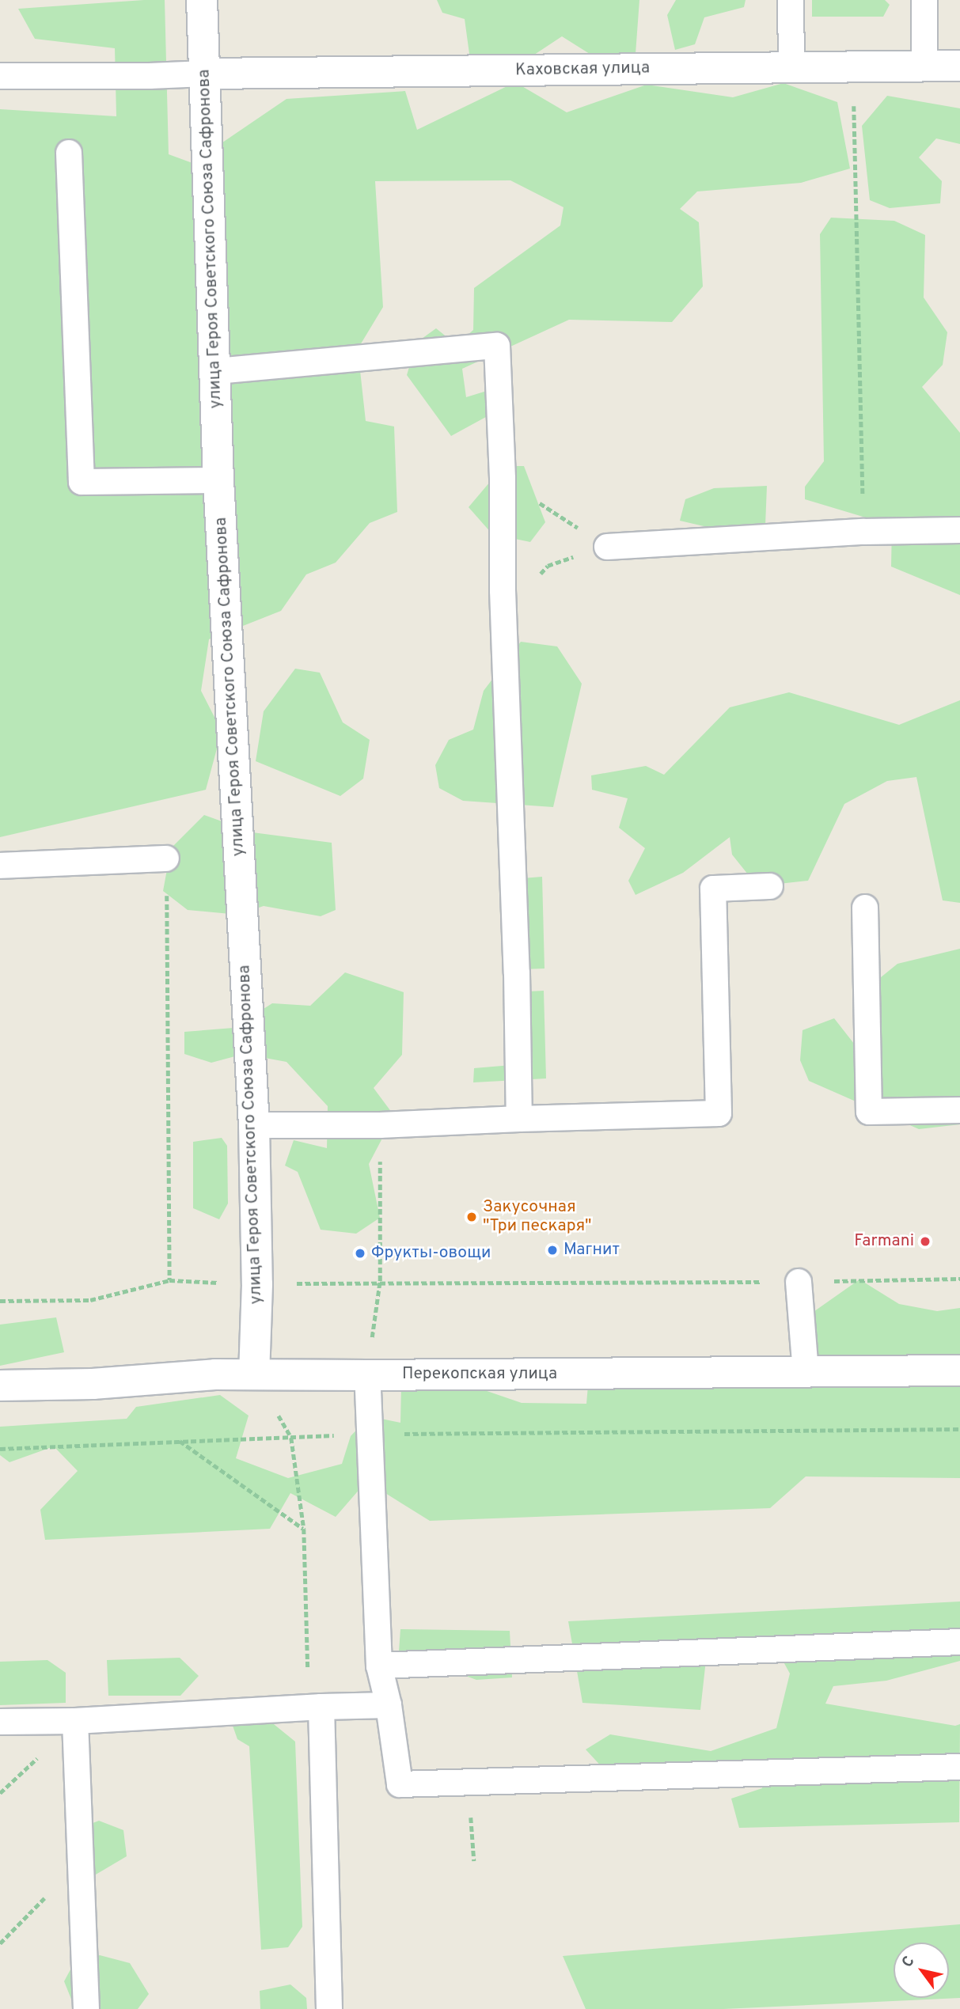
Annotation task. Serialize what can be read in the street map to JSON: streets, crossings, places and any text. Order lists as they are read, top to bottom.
{
  "streets": {
    "street": ["Каховская улица", "улица Героя Советского Союза Сафронова", "Перекопская улица"]
  },
  "crossings": [
    ["Каховская улица", "улица Героя Советского Союза Сафронова"],
    ["улица Героя Советского Союза Сафронова", "Перекопская улица"]
  ],
  "places": [
    "Закусочная \"Три пескаря\"",
    "Farmani",
    "Магнит",
    "Фрукты-овощи"
  ],
  "north": "top left"
}
